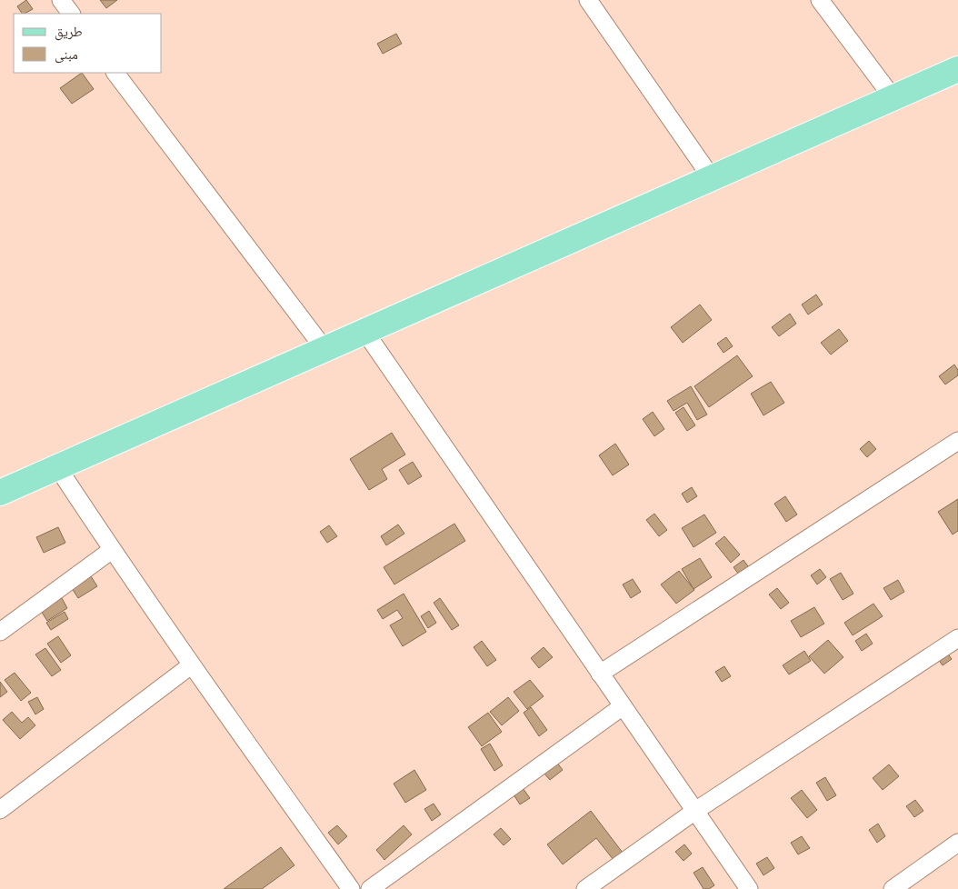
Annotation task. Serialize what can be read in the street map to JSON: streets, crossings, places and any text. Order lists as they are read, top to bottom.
{
  "legend": ["طريق", "مبنى"]
}
